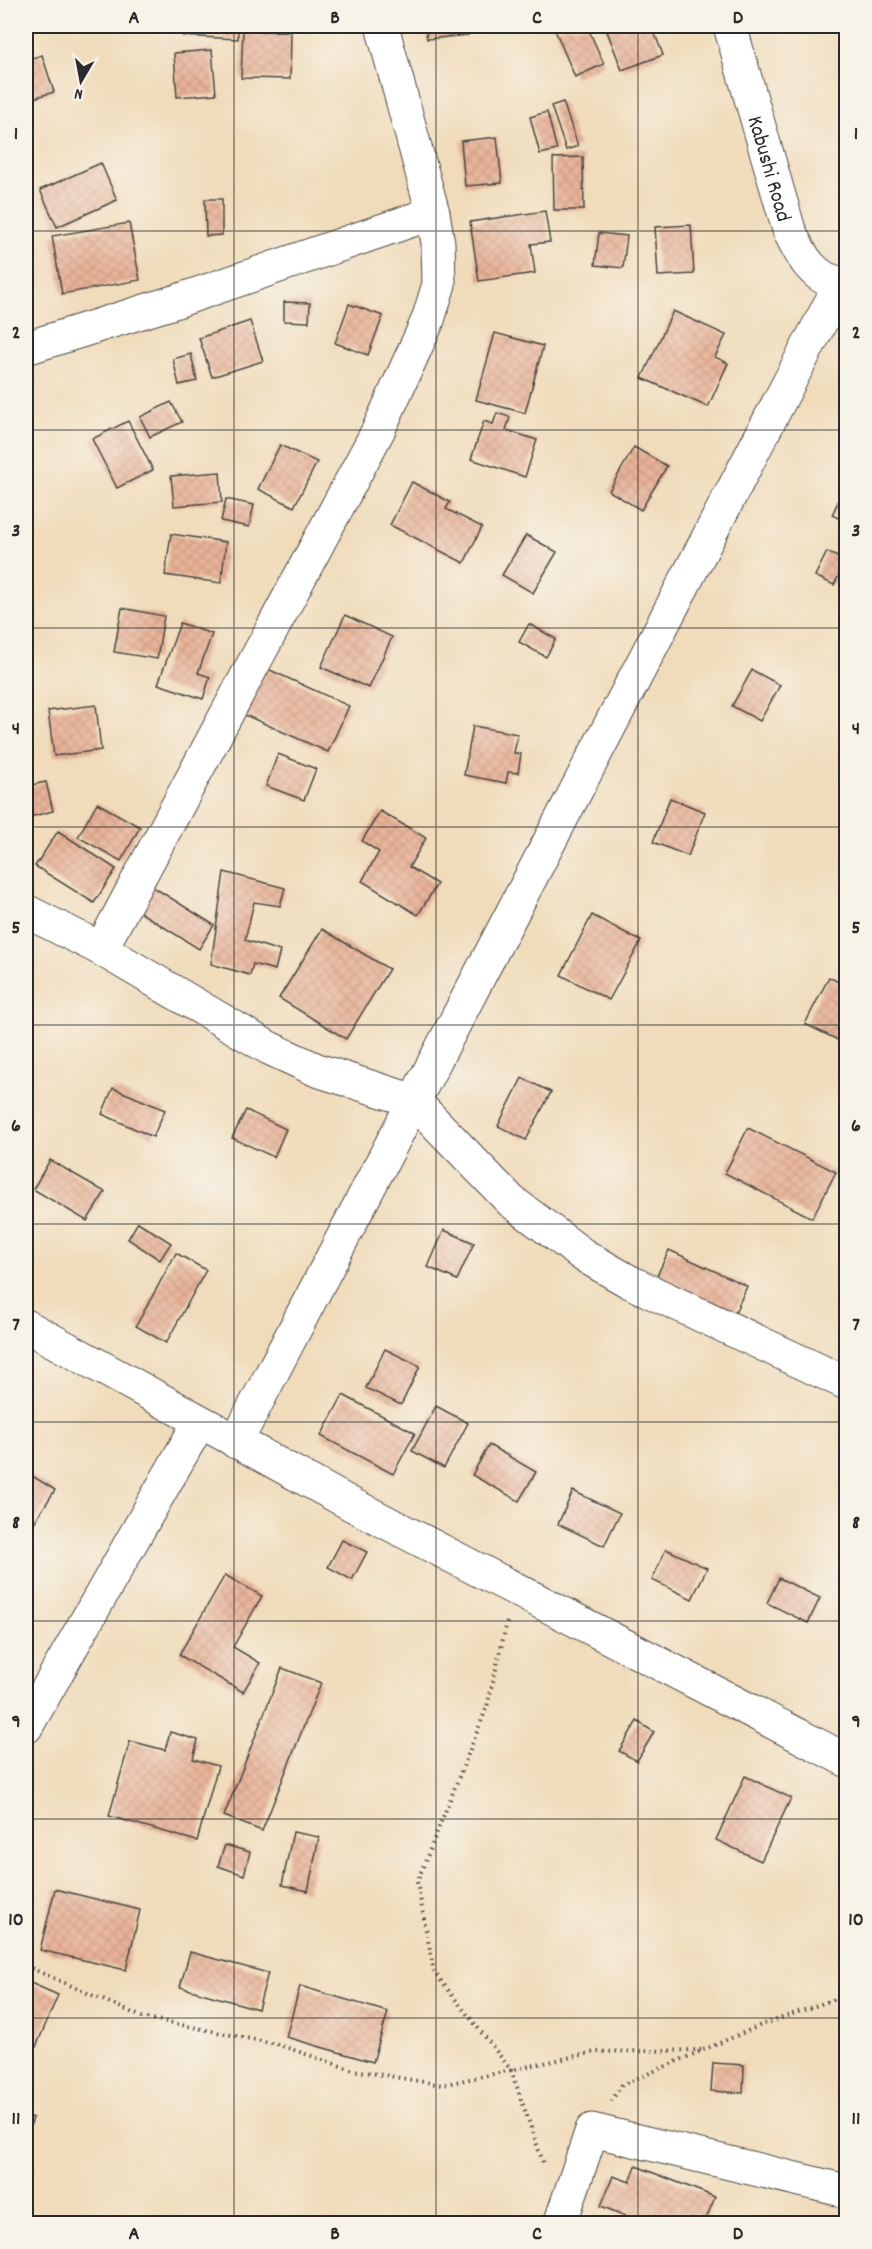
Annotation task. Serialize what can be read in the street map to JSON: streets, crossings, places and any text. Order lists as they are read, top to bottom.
{
  "streets": {
    "street": ["Kabushi Road"]
  },
  "north": "bottom",
  "grid": {
    "columns": [
      "A",
      "B",
      "C",
      "D"
    ],
    "rows": [
      "1",
      "2",
      "3",
      "4",
      "5",
      "6",
      "7",
      "8",
      "9",
      "10",
      "11"
    ]
  }
}
